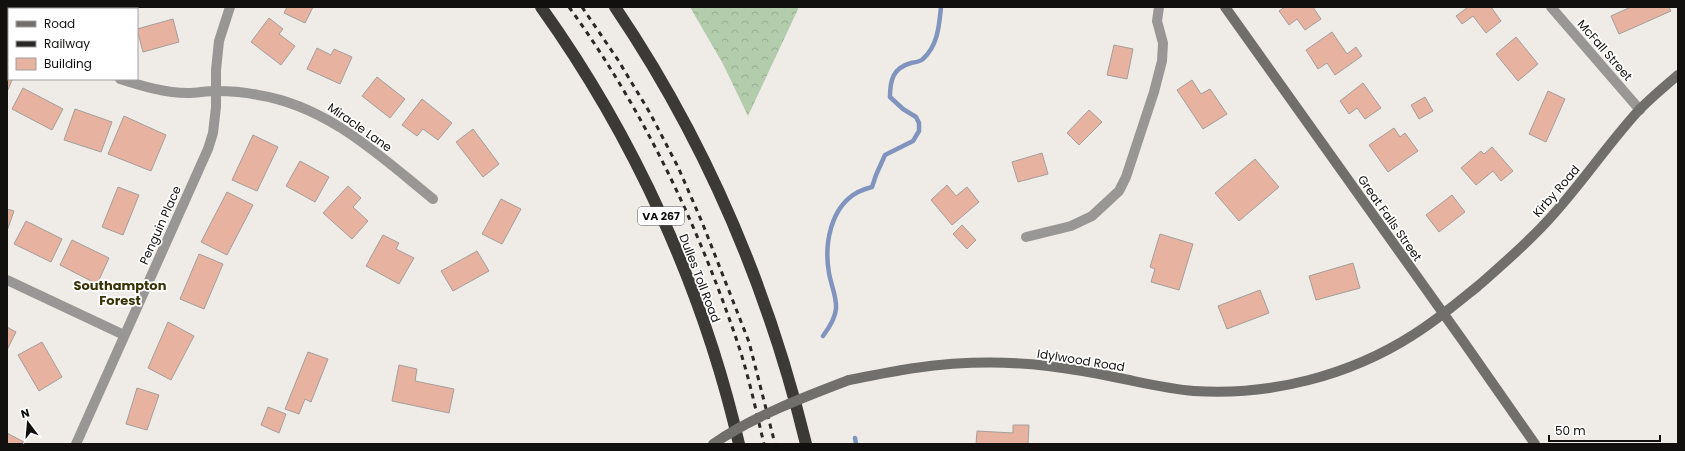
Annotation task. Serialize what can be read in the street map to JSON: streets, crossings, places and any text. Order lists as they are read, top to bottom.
{
  "streets": {
    "highway": ["VA 267", "Dulles Toll Road"],
    "main road": ["Kirby Road", "Great Falls Street", "Idylwood Road"],
    "street": ["McFall Street", "Miracle Lane", "Penguin Place"]
  },
  "crossings": [
    ["McFall Street", "Kirby Road"],
    ["Miracle Lane", "Penguin Place"],
    ["Kirby Road", "Great Falls Street"],
    ["Kirby Road", "Idylwood Road"],
    ["Great Falls Street", "Idylwood Road"]
  ],
  "districts": ["Southampton Forest"],
  "legend": ["Road", "Railway", "Building"],
  "scale_bar": "50 m",
  "north": "top"
}
